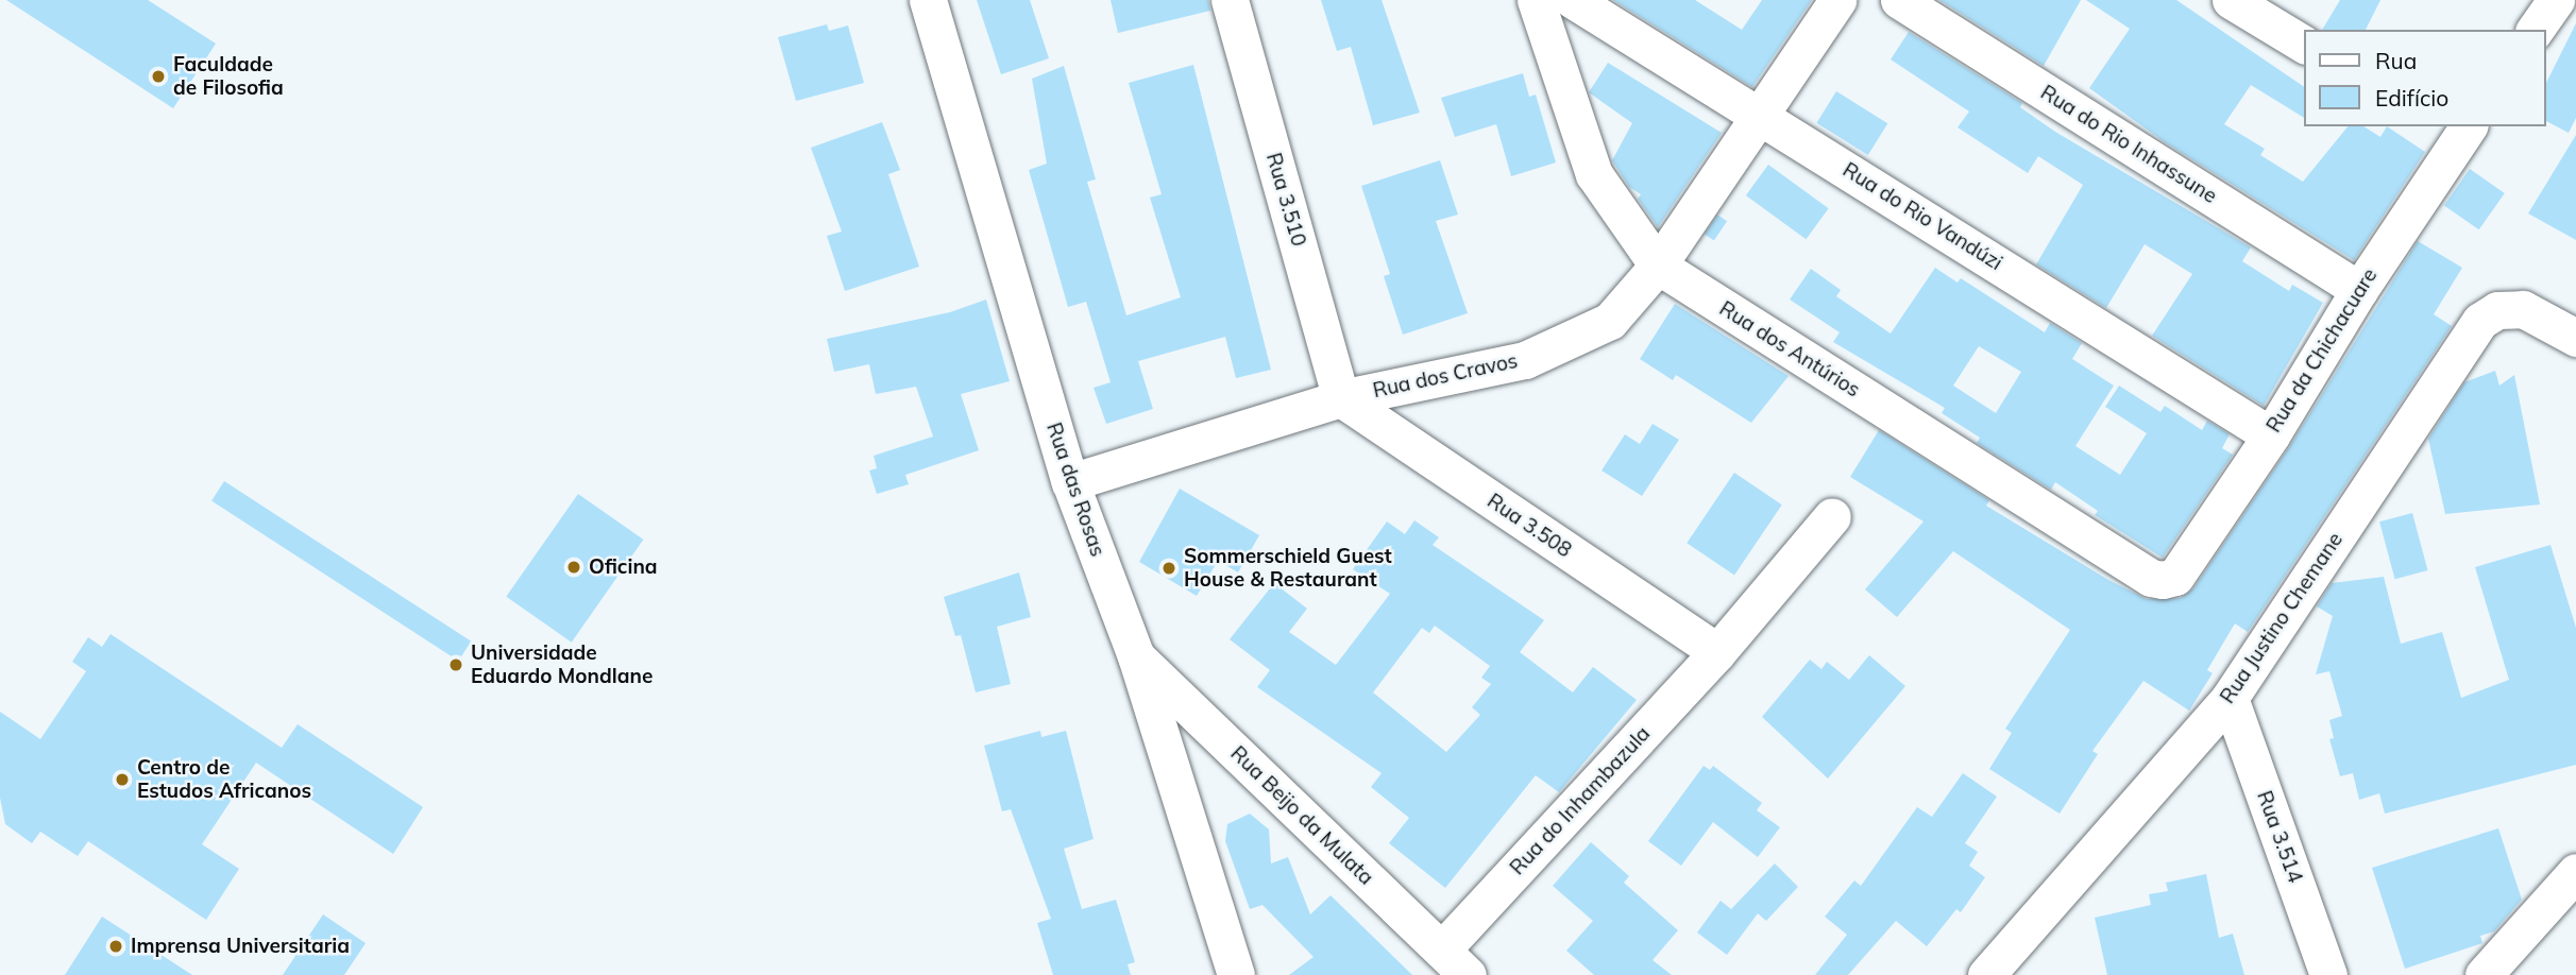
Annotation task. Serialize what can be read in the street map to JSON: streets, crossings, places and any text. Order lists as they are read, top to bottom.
{
  "streets": {
    "street": [
      "Rua do Rio Inhassune",
      "Rua 3.510",
      "Rua do Rio Vandúzi",
      "Rua dos Antúrios",
      "Rua da Chichacuare",
      "Rua dos Cravos",
      "Rua das Rosas",
      "Rua 3.508",
      "Rua Justino Chemane",
      "Rua do Inhambazula",
      "Rua Beijo da Mulata",
      "Rua 3.514"
    ]
  },
  "crossings": [
    ["Rua do Rio Inhassune", "Rua da Chichacuare"],
    ["Rua 3.510", "Rua dos Cravos"],
    ["Rua 3.510", "Rua 3.508"],
    ["Rua do Rio Vandúzi", "Rua da Chichacuare"],
    ["Rua do Rio Vandúzi", "Rua dos Cravos"],
    ["Rua dos Antúrios", "Rua da Chichacuare"],
    ["Rua dos Antúrios", "Rua dos Cravos"],
    ["Rua dos Cravos", "Rua das Rosas"],
    ["Rua dos Cravos", "Rua 3.508"],
    ["Rua das Rosas", "Rua Beijo da Mulata"],
    ["Rua 3.508", "Rua do Inhambazula"],
    ["Rua Justino Chemane", "Rua 3.514"],
    ["Rua do Inhambazula", "Rua Beijo da Mulata"]
  ],
  "places": [
    "Faculdade de Filosofia",
    "Oficina",
    "Sommerschield Guest House & Restaurant",
    "Universidade Eduardo Mondlane",
    "Centro de Estudos Africanos",
    "Imprensa Universitaria"
  ],
  "legend": ["Rua", "Edifício"]
}
